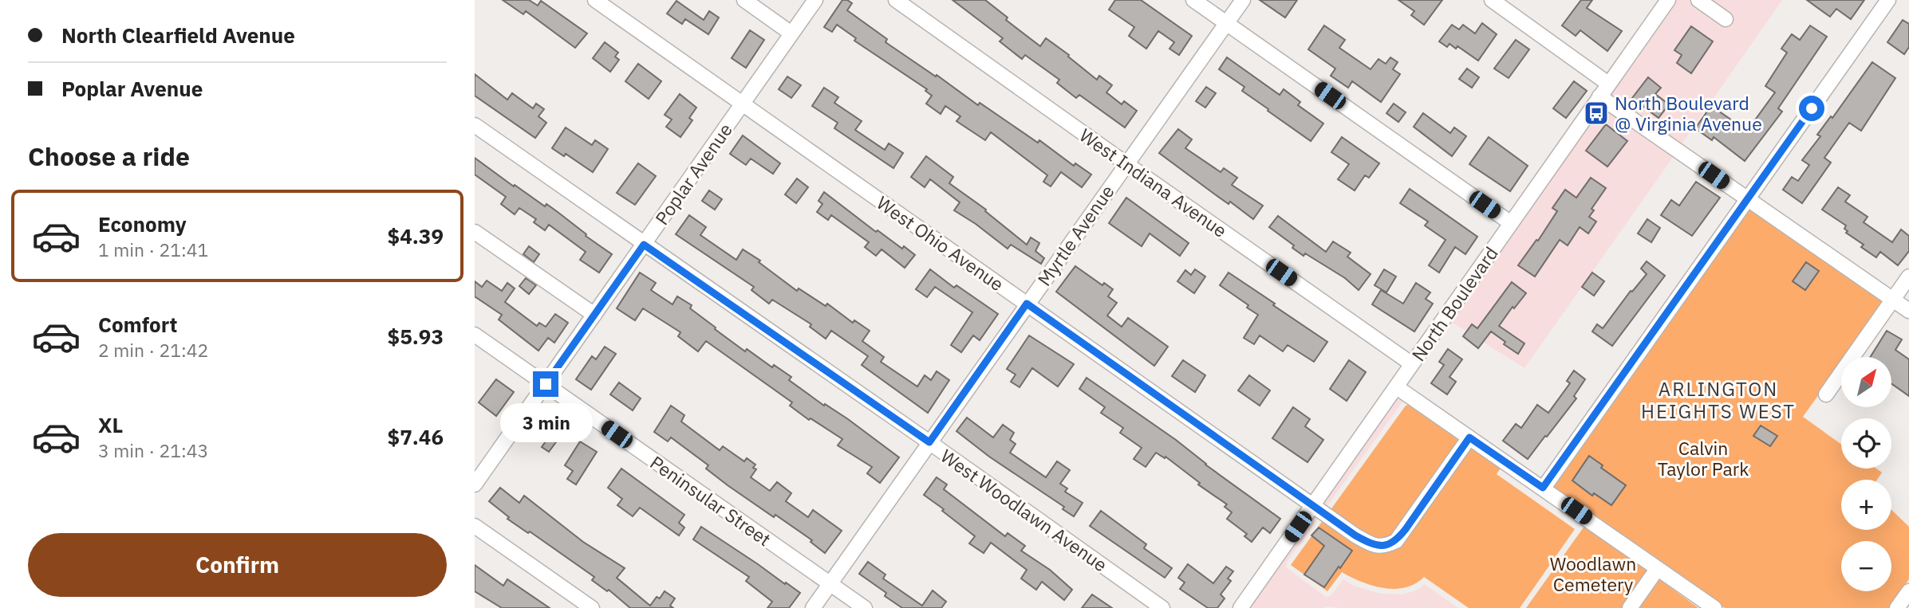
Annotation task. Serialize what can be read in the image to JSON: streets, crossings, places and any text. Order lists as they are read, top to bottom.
{
  "streets": {
    "street": [
      "Poplar Avenue",
      "West Indiana Avenue",
      "Myrtle Avenue",
      "West Ohio Avenue",
      "North Boulevard",
      "Peninsular Street",
      "West Woodlawn Avenue"
    ]
  },
  "crossings": [
    ["Poplar Avenue", "West Ohio Avenue"],
    ["Poplar Avenue", "Peninsular Street"],
    ["Poplar Avenue", "West Woodlawn Avenue"],
    ["West Indiana Avenue", "Myrtle Avenue"],
    ["West Indiana Avenue", "North Boulevard"],
    ["Myrtle Avenue", "West Ohio Avenue"],
    ["Myrtle Avenue", "Peninsular Street"],
    ["Myrtle Avenue", "West Woodlawn Avenue"],
    ["West Ohio Avenue", "North Boulevard"]
  ],
  "districts": ["ARLINGTON HEIGHTS WEST"],
  "parks": ["Calvin Taylor Park", "Woodlawn Cemetery"],
  "places": {
    "bus stop": ["North Boulevard @ Virginia Avenue"]
  },
  "north": "top right",
  "page": {
    "banner": ["North Clearfield Avenue", "Poplar Avenue"],
    "heading": "Choose a ride",
    "list": [
      {
        "name": "Economy",
        "note": "1 min · 21:41",
        "value": "$4.39"
      },
      {
        "name": "Comfort",
        "note": "2 min · 21:42",
        "value": "$5.93"
      },
      {
        "name": "XL",
        "note": "3 min · 21:43",
        "value": "$7.46"
      }
    ],
    "map_buttons": ["+", "−"],
    "bubble": "3 min",
    "buttons": "Confirm"
  }
}
